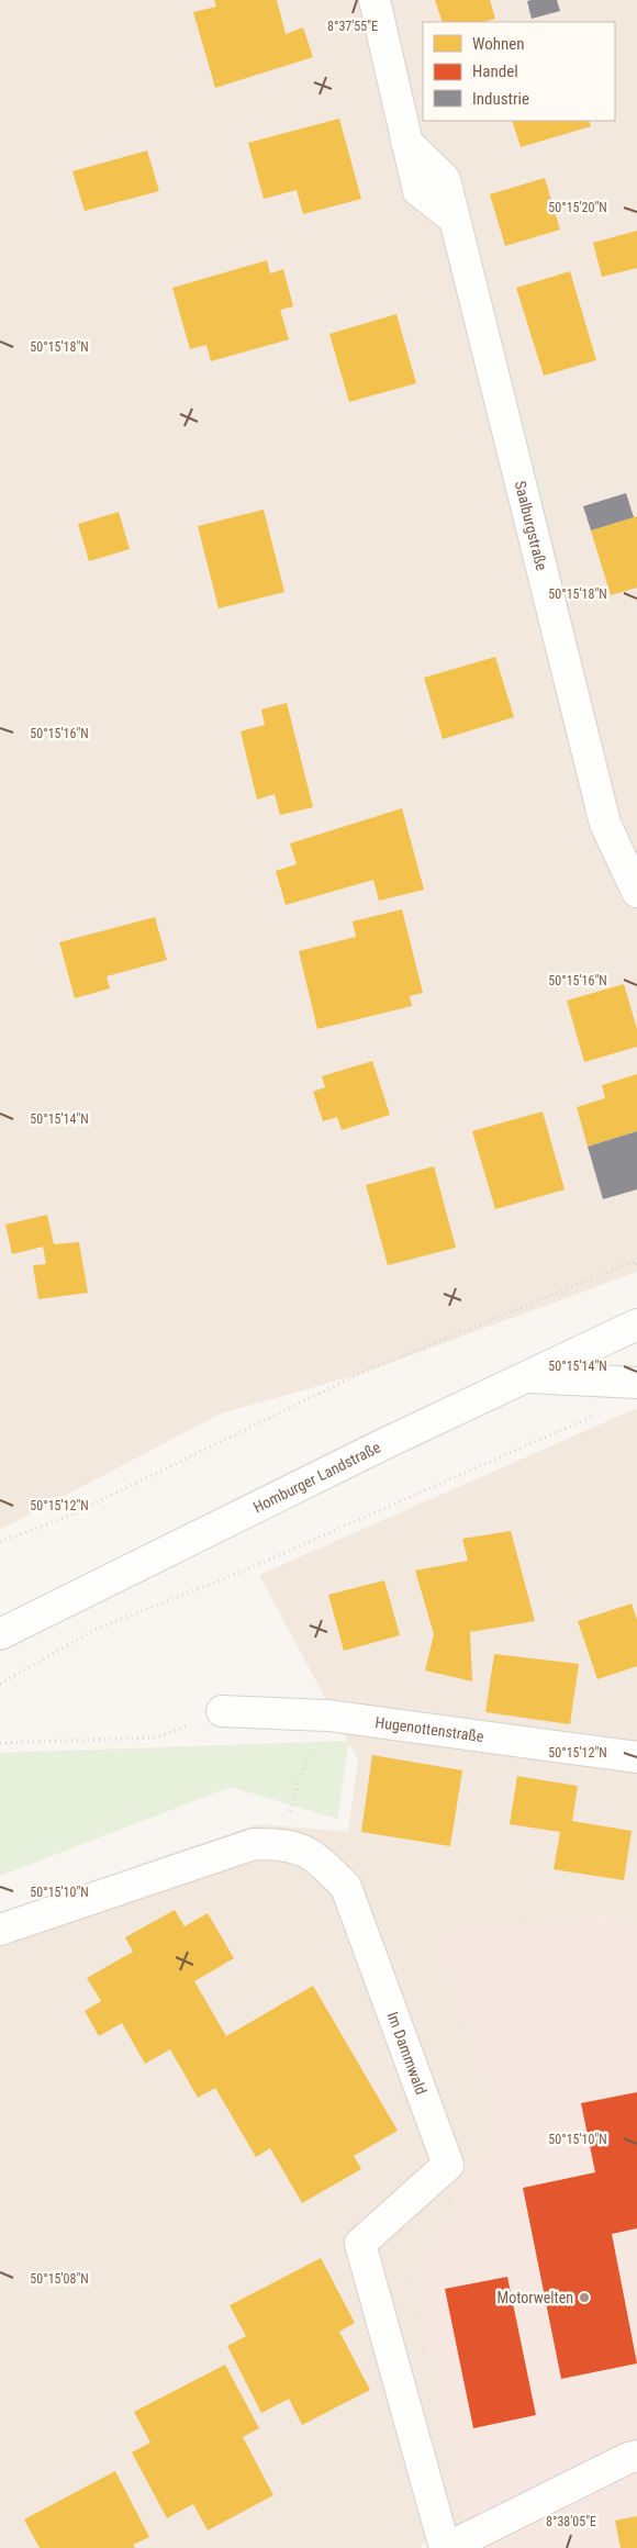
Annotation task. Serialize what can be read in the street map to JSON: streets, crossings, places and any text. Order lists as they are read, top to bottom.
{
  "streets": {
    "street": [
      "Saalburgstraße",
      "Homburger Landstraße",
      "Hugenottenstraße",
      "Im Dammwald"
    ]
  },
  "places": ["Motorwelten"],
  "legend": ["Wohnen", "Handel", "Industrie"],
  "coordinates": [
    "8°37'55\"E",
    "50°15'20\"N",
    "50°15'18\"N",
    "50°15'16\"N",
    "50°15'14\"N",
    "50°15'12\"N",
    "50°15'10\"N",
    "50°15'08\"N",
    "8°38'05\"E"
  ]
}
